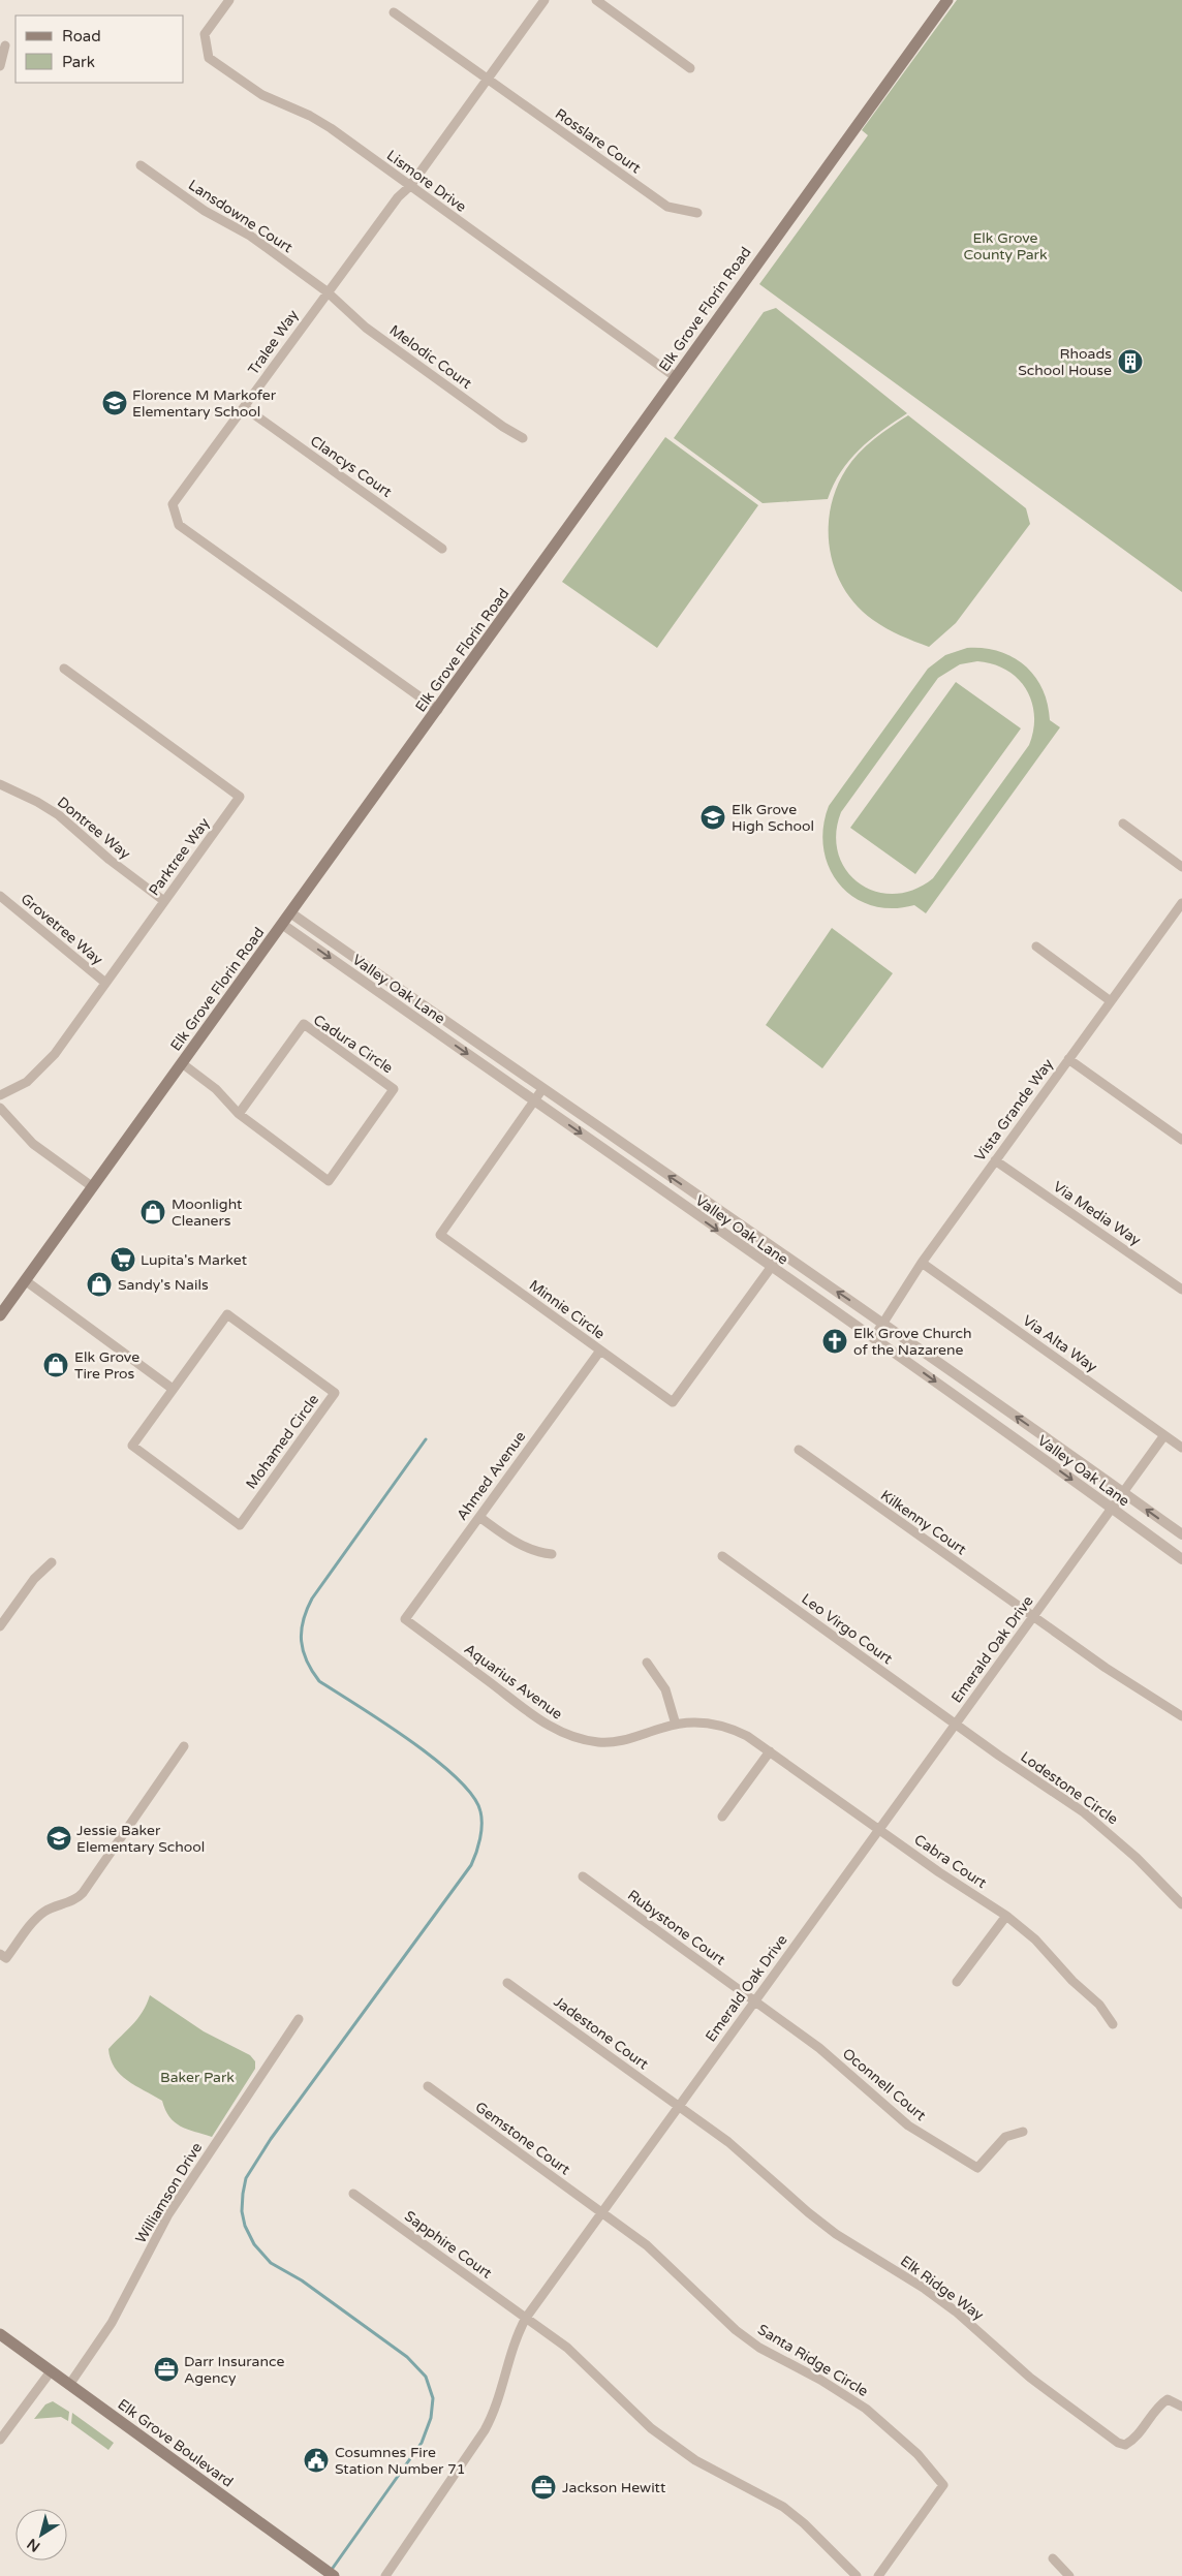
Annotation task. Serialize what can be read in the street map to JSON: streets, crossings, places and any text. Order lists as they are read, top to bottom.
{
  "streets": {
    "main road": ["Elk Grove Florin Road", "Elk Grove Boulevard"],
    "street": [
      "Rosslare Court",
      "Lismore Drive",
      "Lansdowne Court",
      "Tralee Way",
      "Melodic Court",
      "Clancys Court",
      "Dontree Way",
      "Parktree Way",
      "Grovetree Way",
      "Valley Oak Lane",
      "Cadura Circle",
      "Vista Grande Way",
      "Via Media Way",
      "Minnie Circle",
      "Via Alta Way",
      "Mohamed Circle",
      "Ahmed Avenue",
      "Kilkenny Court",
      "Leo Virgo Court",
      "Emerald Oak Drive",
      "Aquarius Avenue",
      "Lodestone Circle",
      "Cabra Court",
      "Rubystone Court",
      "Jadestone Court",
      "Oconnell Court",
      "Gemstone Court",
      "Williamson Drive",
      "Sapphire Court",
      "Elk Ridge Way",
      "Santa Ridge Circle"
    ]
  },
  "crossings": [
    ["Rosslare Court", "Tralee Way"],
    ["Lismore Drive", "Elk Grove Florin Road"],
    ["Lismore Drive", "Tralee Way"],
    ["Lansdowne Court", "Tralee Way"],
    ["Lansdowne Court", "Melodic Court"],
    ["Elk Grove Florin Road", "Tralee Way"],
    ["Elk Grove Florin Road", "Valley Oak Lane"],
    ["Elk Grove Florin Road", "Cadura Circle"],
    ["Tralee Way", "Melodic Court"],
    ["Tralee Way", "Clancys Court"],
    ["Dontree Way", "Parktree Way"],
    ["Parktree Way", "Grovetree Way"],
    ["Valley Oak Lane", "Vista Grande Way"],
    ["Valley Oak Lane", "Minnie Circle"],
    ["Valley Oak Lane", "Emerald Oak Drive"],
    ["Vista Grande Way", "Via Media Way"],
    ["Vista Grande Way", "Via Alta Way"],
    ["Minnie Circle", "Ahmed Avenue"],
    ["Via Alta Way", "Emerald Oak Drive"],
    ["Ahmed Avenue", "Aquarius Avenue"],
    ["Kilkenny Court", "Emerald Oak Drive"],
    ["Leo Virgo Court", "Emerald Oak Drive"],
    ["Leo Virgo Court", "Lodestone Circle"],
    ["Emerald Oak Drive", "Aquarius Avenue"],
    ["Emerald Oak Drive", "Lodestone Circle"],
    ["Emerald Oak Drive", "Cabra Court"],
    ["Emerald Oak Drive", "Rubystone Court"],
    ["Emerald Oak Drive", "Jadestone Court"],
    ["Emerald Oak Drive", "Oconnell Court"],
    ["Emerald Oak Drive", "Gemstone Court"],
    ["Emerald Oak Drive", "Sapphire Court"],
    ["Emerald Oak Drive", "Elk Ridge Way"],
    ["Emerald Oak Drive", "Santa Ridge Circle"],
    ["Aquarius Avenue", "Cabra Court"],
    ["Rubystone Court", "Oconnell Court"],
    ["Jadestone Court", "Elk Ridge Way"],
    ["Gemstone Court", "Santa Ridge Circle"],
    ["Williamson Drive", "Elk Grove Boulevard"]
  ],
  "parks": ["Elk Grove County Park", "Baker Park"],
  "places": {
    "building": ["Rhoads School House"],
    "school or university": ["Florence M Markofer Elementary School", "Elk Grove High School", "Jessie Baker Elementary School"],
    "shop": ["Moonlight Cleaners", "Sandy's Nails", "Elk Grove Tire Pros"],
    "supermarket": ["Lupita's Market"],
    "church": ["Elk Grove Church of the Nazarene"],
    "office": ["Darr Insurance Agency", "Jackson Hewitt"],
    "public building": ["Cosumnes Fire Station Number 71"]
  },
  "legend": ["Road", "Park"],
  "north": "bottom left"
}
